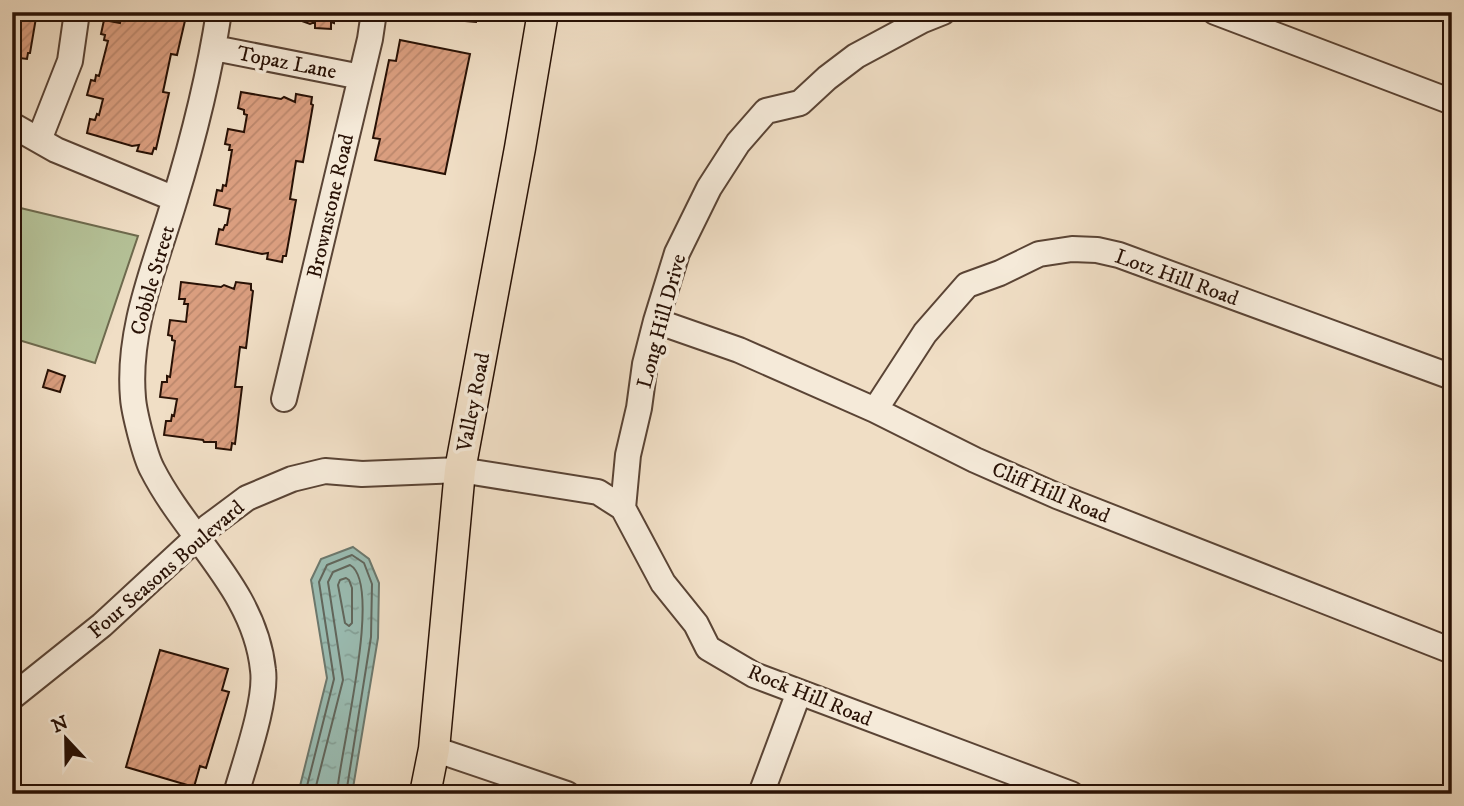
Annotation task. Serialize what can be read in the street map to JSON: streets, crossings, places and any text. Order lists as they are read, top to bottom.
{
  "streets": {
    "main road": ["Valley Road"],
    "street": [
      "Topaz Lane",
      "Brownstone Road",
      "Lotz Hill Road",
      "Cobble Street",
      "Long Hill Drive",
      "Cliff Hill Road",
      "Four Seasons Boulevard",
      "Rock Hill Road"
    ]
  },
  "crossings": [
    ["Topaz Lane", "Brownstone Road"],
    ["Topaz Lane", "Cobble Street"],
    ["Lotz Hill Road", "Cliff Hill Road"],
    ["Cobble Street", "Four Seasons Boulevard"],
    ["Long Hill Drive", "Cliff Hill Road"],
    ["Long Hill Drive", "Rock Hill Road"],
    ["Valley Road", "Four Seasons Boulevard"]
  ],
  "north": "top"
}
